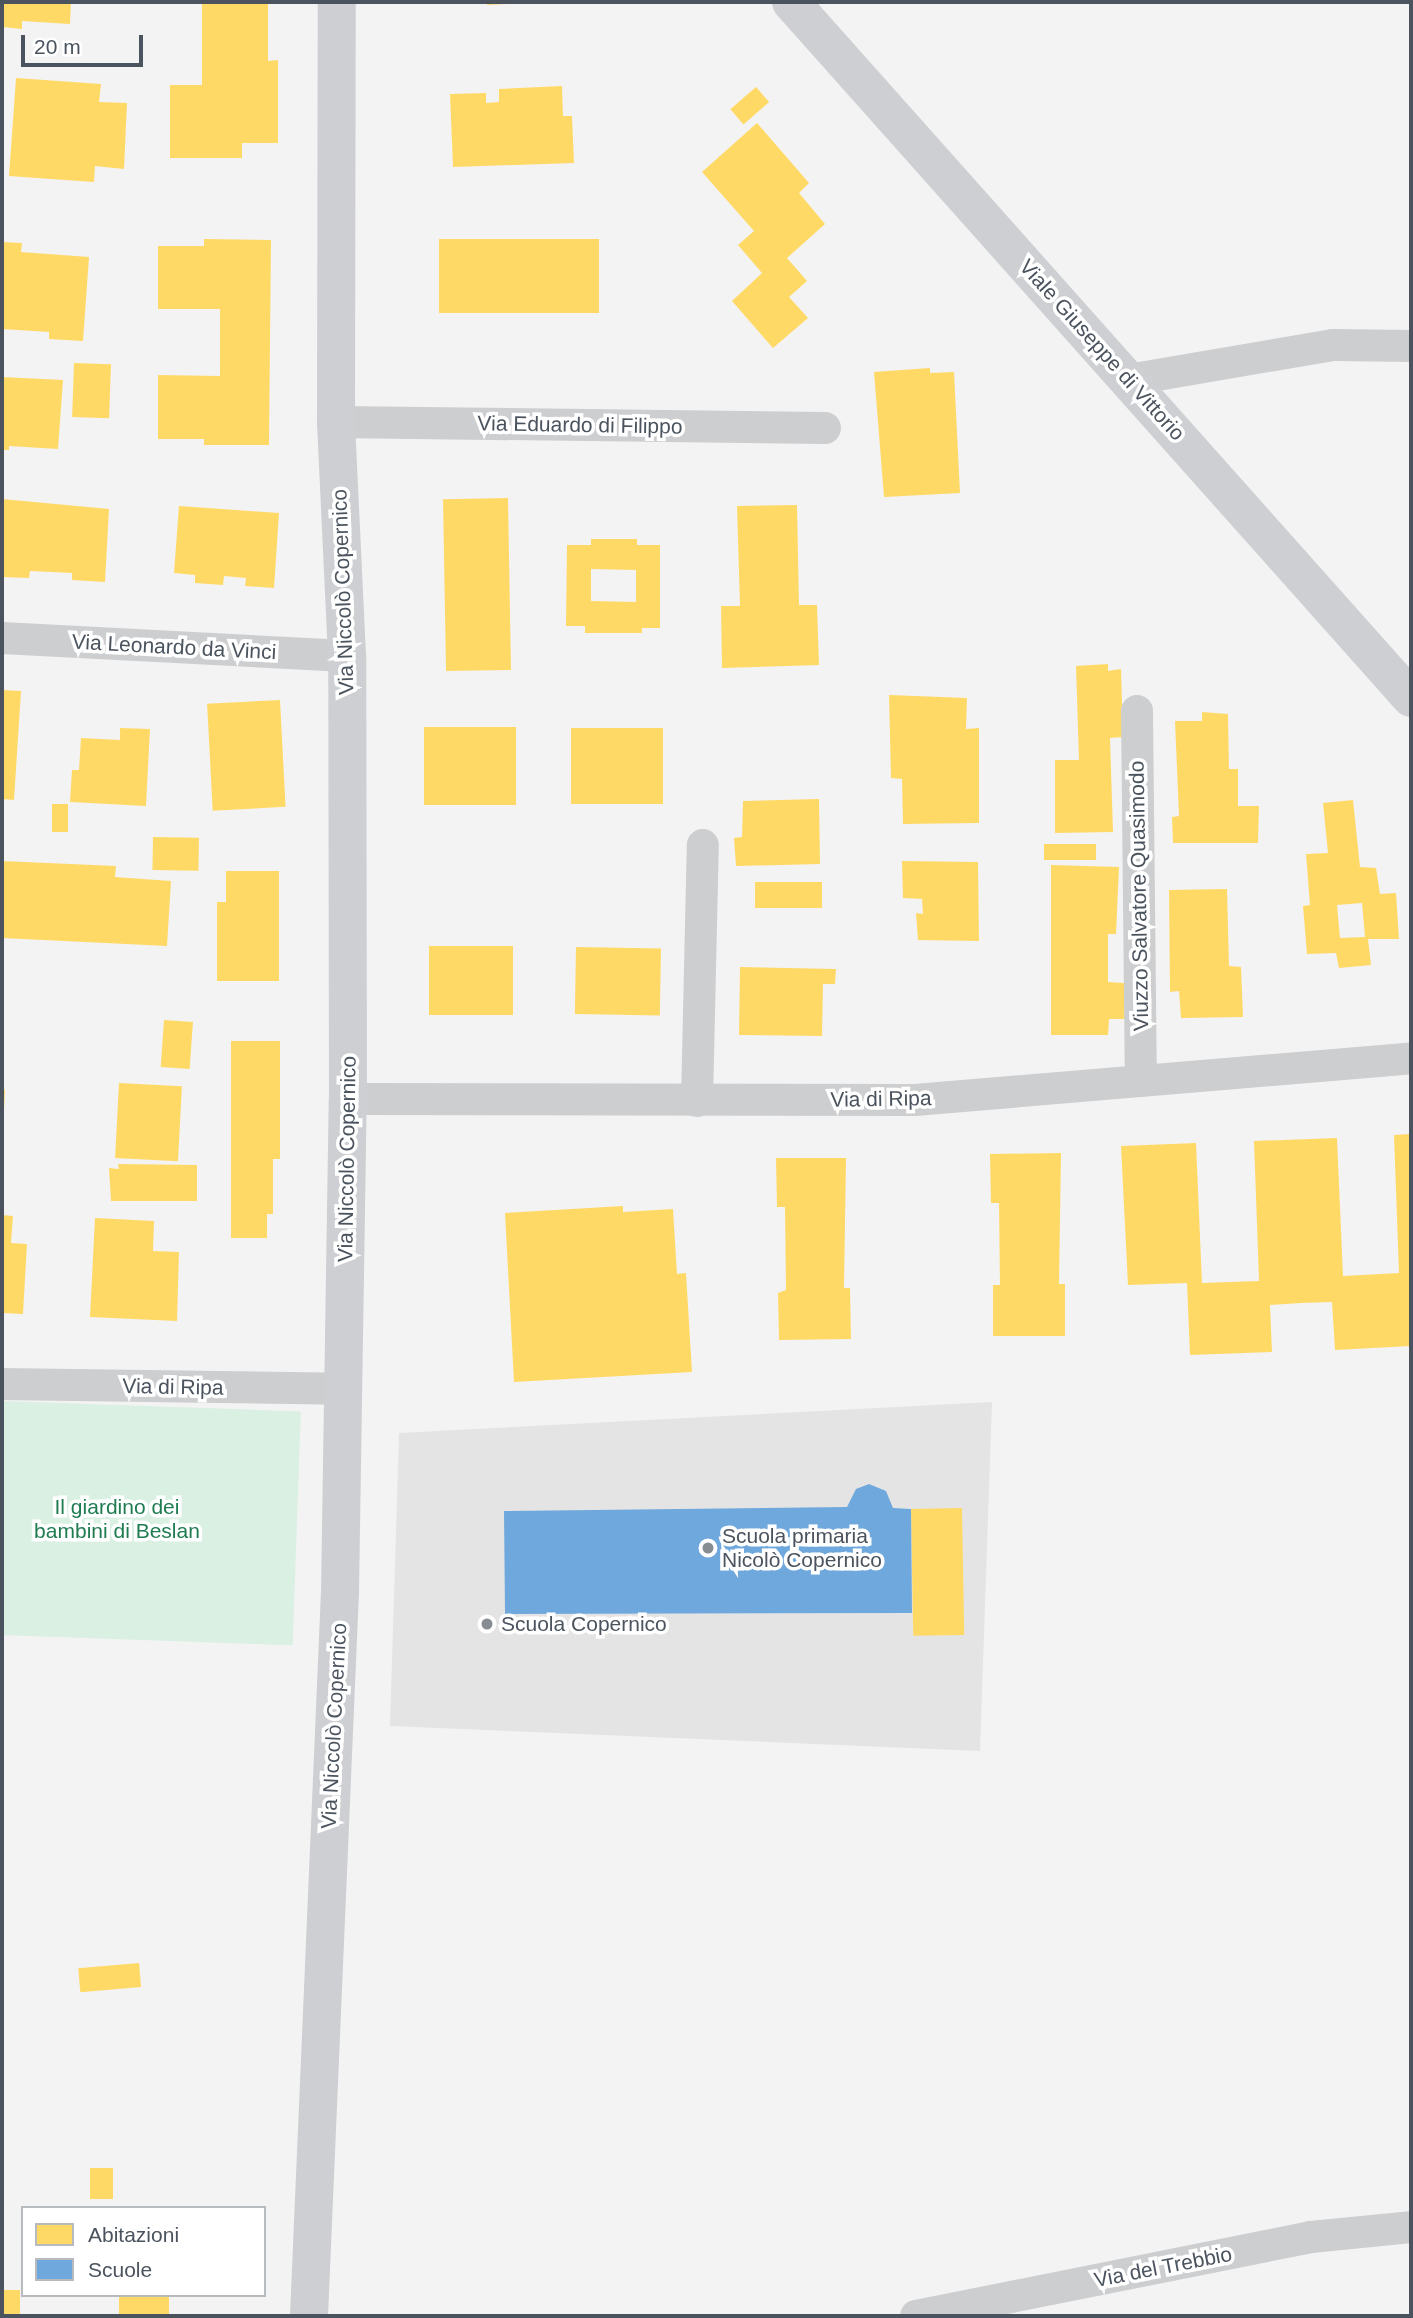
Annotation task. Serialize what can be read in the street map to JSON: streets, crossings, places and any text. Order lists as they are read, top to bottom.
{
  "streets": {
    "main road": ["Viale Giuseppe di Vittorio", "Via Niccolò Copernico"],
    "street": [
      "Via Eduardo di Filippo",
      "Via Leonardo da Vinci",
      "Viuzzo Salvatore Quasimodo",
      "Via di Ripa",
      "Via del Trebbio"
    ]
  },
  "crossings": [
    ["Via Eduardo di Filippo", "Via Niccolò Copernico"],
    ["Via Niccolò Copernico", "Via Leonardo da Vinci"],
    ["Via Niccolò Copernico", "Via di Ripa"],
    ["Viuzzo Salvatore Quasimodo", "Via di Ripa"]
  ],
  "parks": ["Il giardino dei bambini di Beslan"],
  "places": ["Scuola primaria Nicolò Copernico", "Scuola Copernico"],
  "legend": ["Abitazioni", "Scuole"],
  "scale_bar": "20 m"
}
